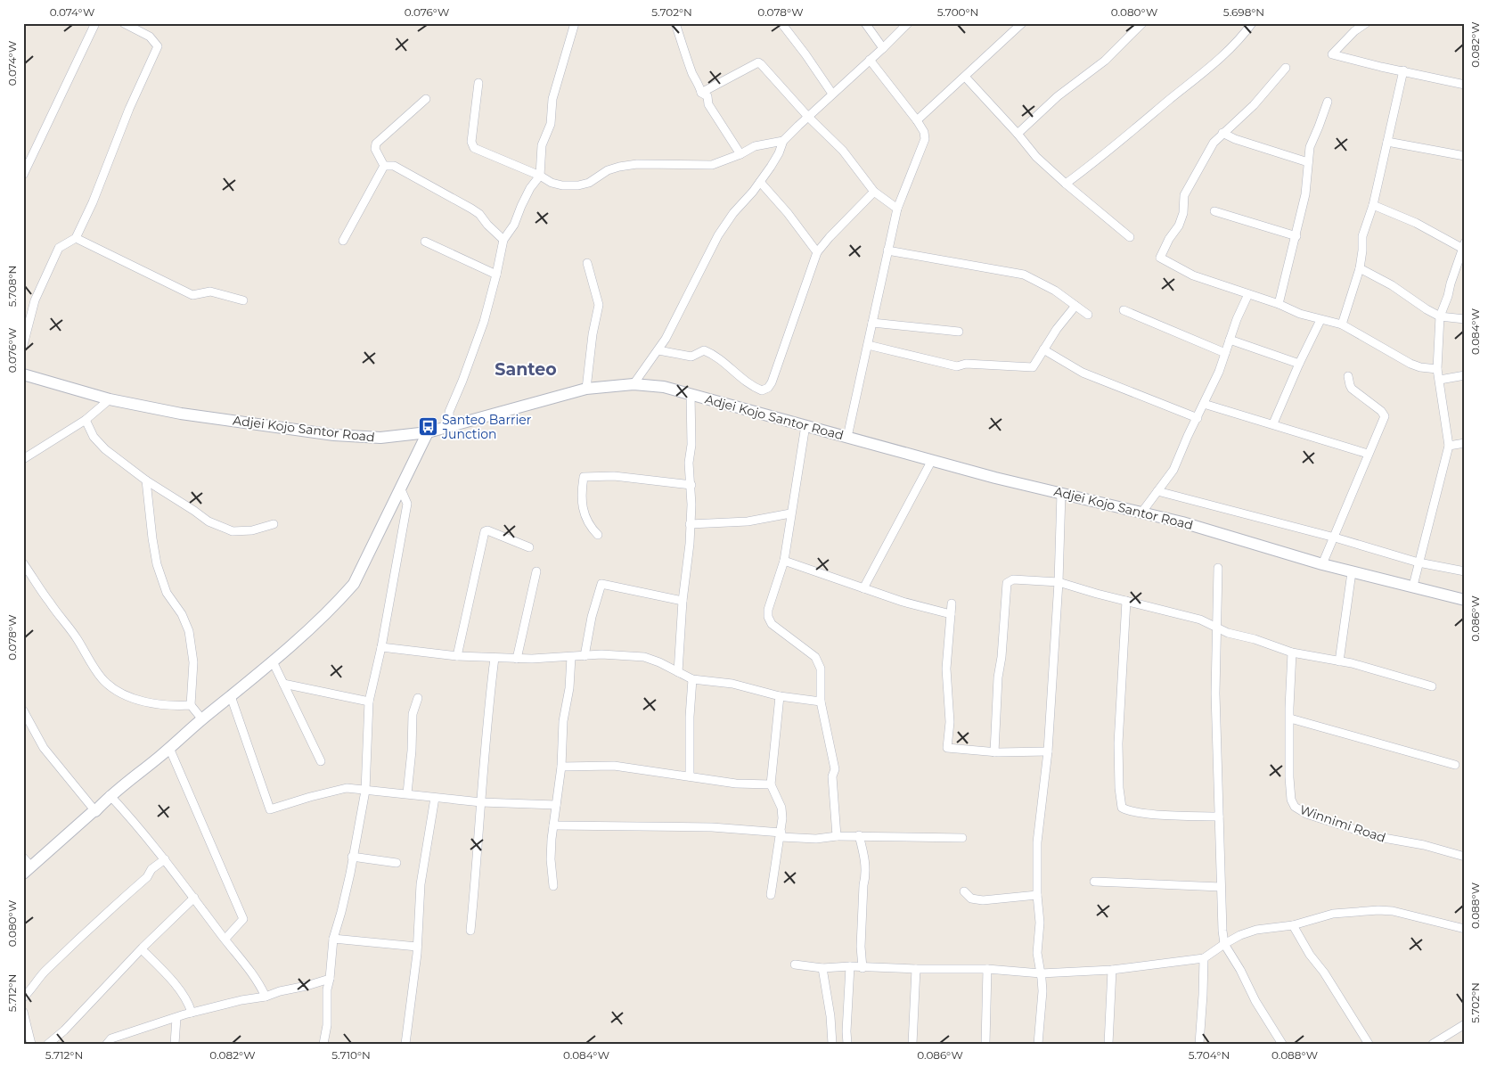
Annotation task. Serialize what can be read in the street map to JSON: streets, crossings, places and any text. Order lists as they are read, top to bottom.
{
  "streets": {
    "street": ["Adjei Kojo Santor Road", "Winnimi Road"]
  },
  "districts": ["Santeo"],
  "places": {
    "bus stop": ["Santeo Barrier Junction"]
  },
  "coordinates": [
    "0.074°W",
    "0.076°W",
    "5.702°N",
    "0.078°W",
    "5.700°N",
    "0.080°W",
    "5.698°N",
    "0.082°W",
    "5.708°N",
    "0.084°W",
    "0.086°W",
    "0.088°W",
    "5.712°N",
    "5.710°N",
    "5.704°N"
  ]
}
